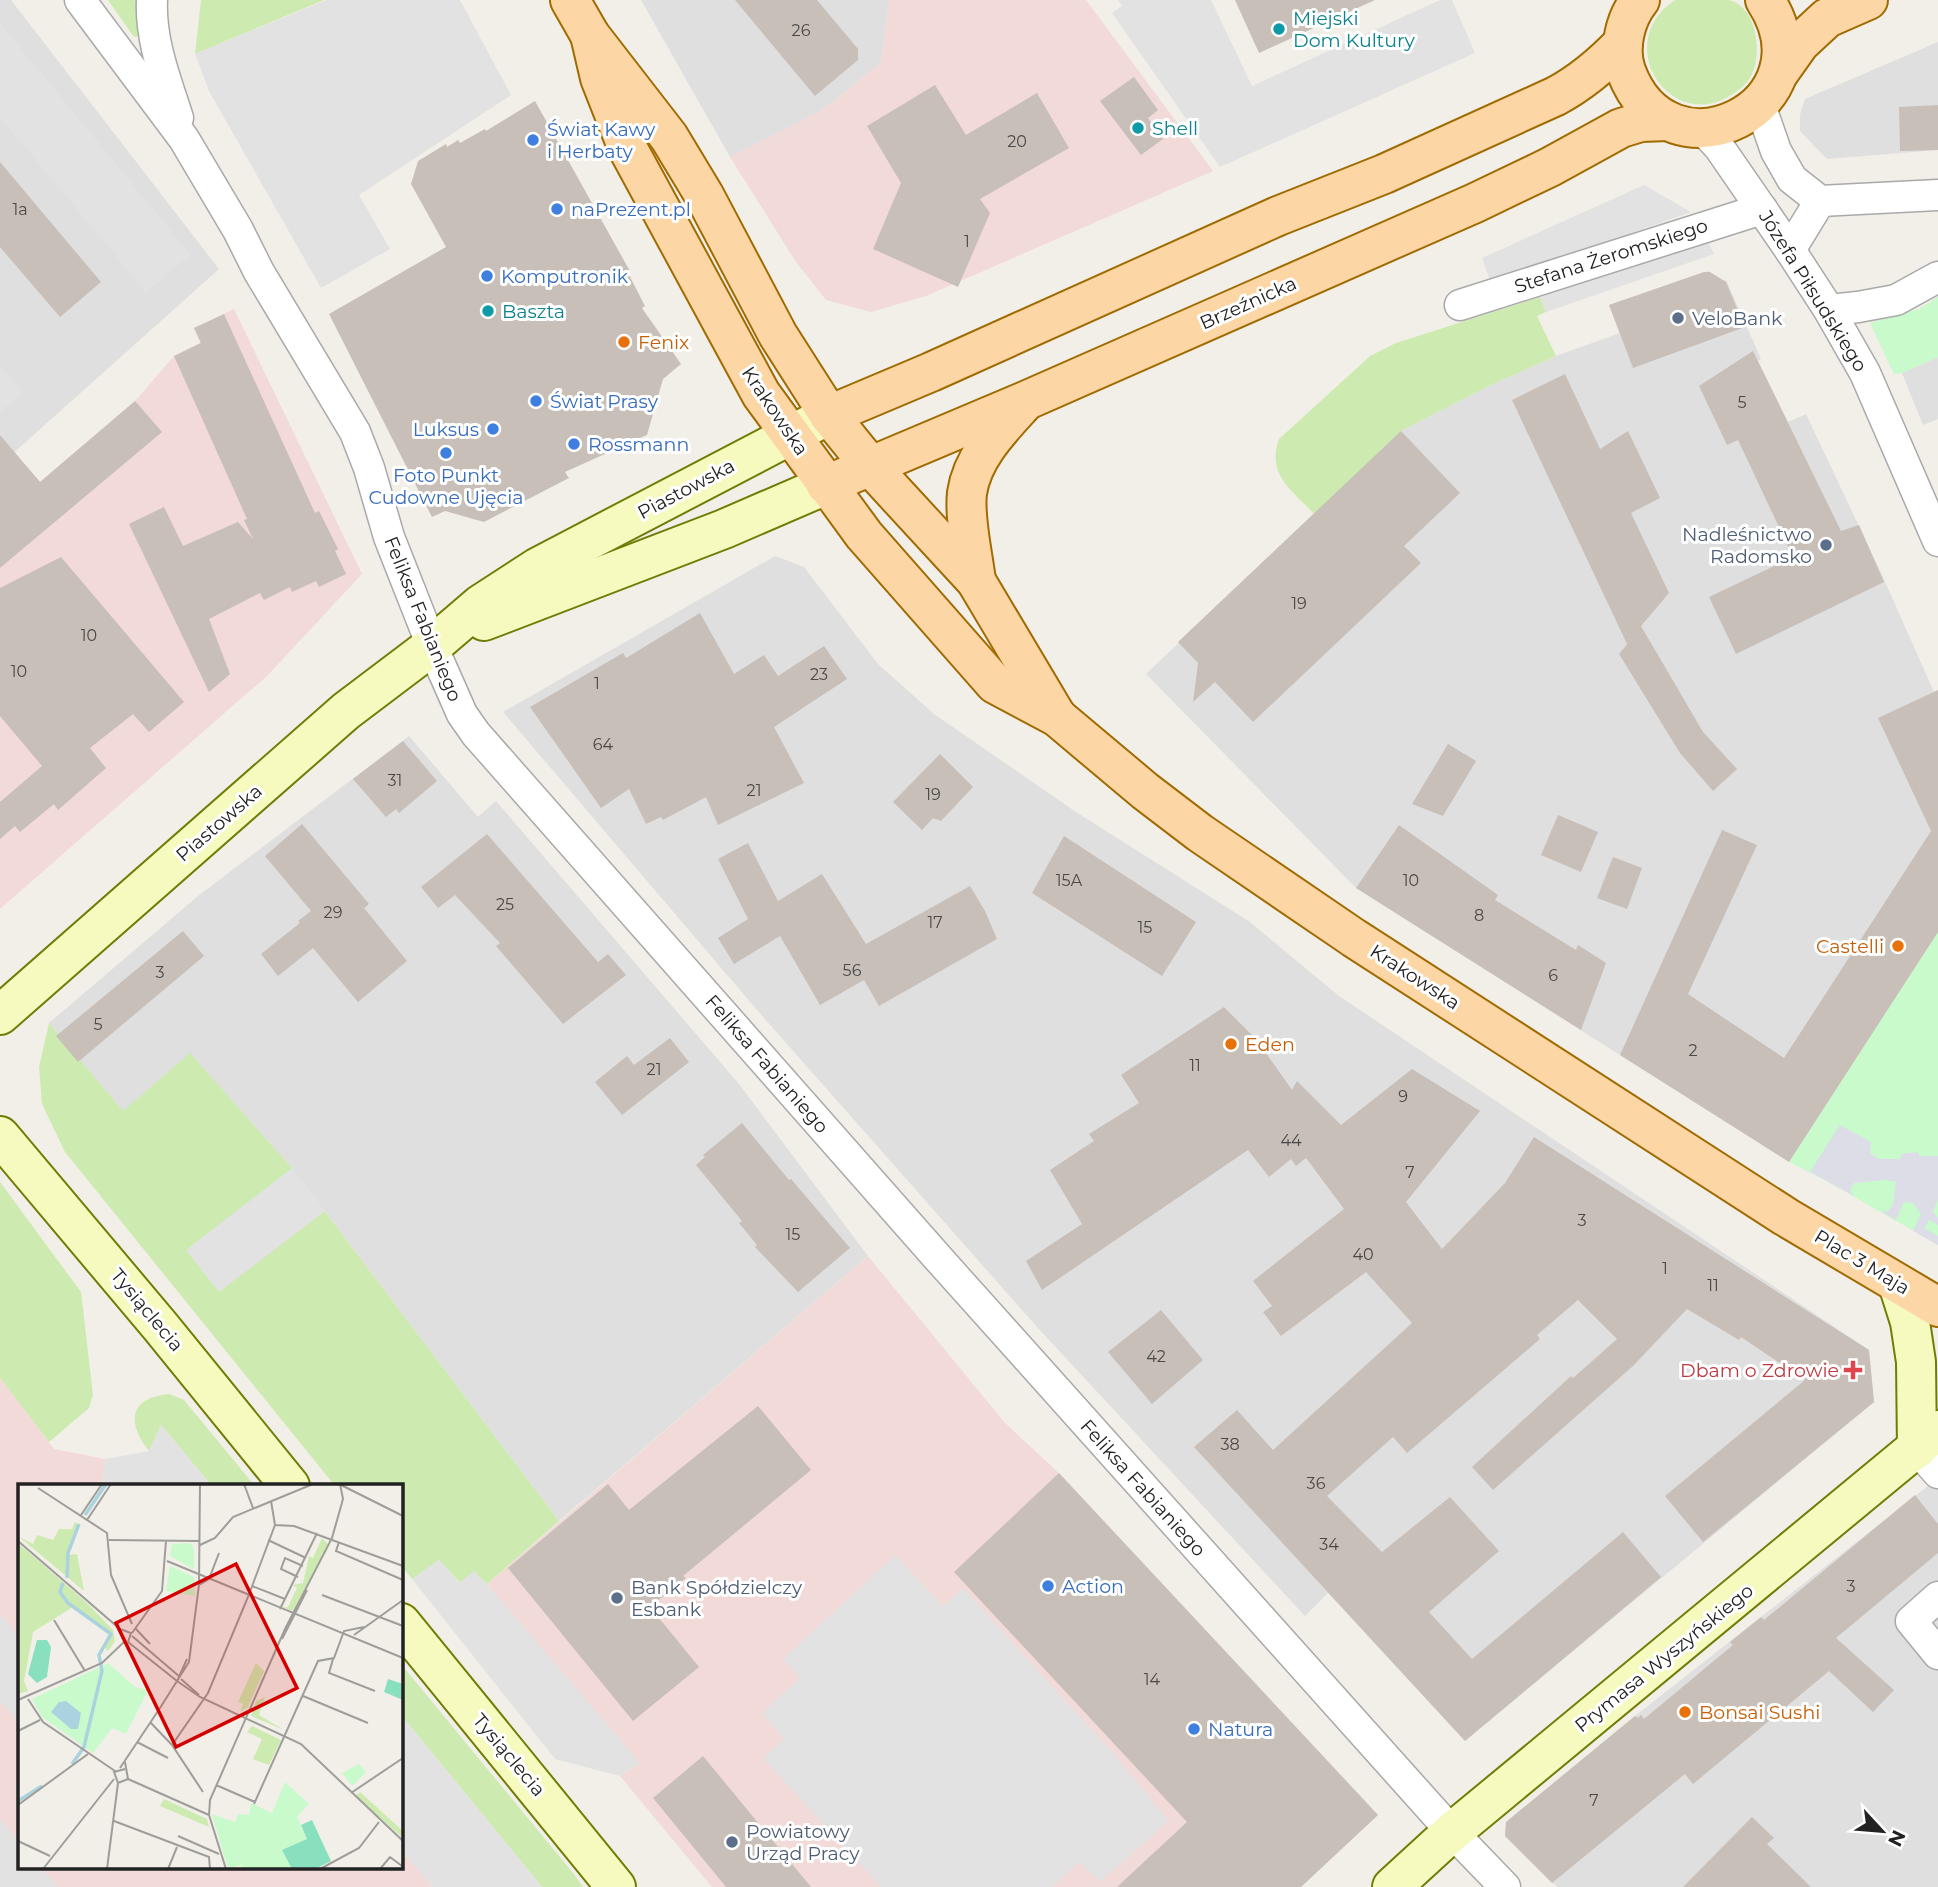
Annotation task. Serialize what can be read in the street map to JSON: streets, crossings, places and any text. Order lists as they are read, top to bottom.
{
  "streets": {
    "main road": ["Brzeźnicka", "Krakowska", "Plac 3 Maja"],
    "street": [
      "Stefana Żeromskiego",
      "Józefa Piłsudskiego",
      "Piastowska",
      "Feliksa Fabianiego",
      "Tysiąclecia",
      "Prymasa Wyszyńskiego"
    ]
  },
  "crossings": [
    ["Stefana Żeromskiego", "Józefa Piłsudskiego"],
    ["Józefa Piłsudskiego", "Brzeźnicka"],
    ["Brzeźnicka", "Krakowska"],
    ["Brzeźnicka", "Piastowska"],
    ["Krakowska", "Piastowska"],
    ["Krakowska", "Plac 3 Maja"],
    ["Piastowska", "Feliksa Fabianiego"],
    ["Feliksa Fabianiego", "Prymasa Wyszyńskiego"]
  ],
  "places": {
    "other": [
      "Miejski Dom Kultury",
      "Shell",
      "Świat Kawy i Herbaty",
      "naPrezent.pl",
      "Komputronik",
      "Baszta",
      "VeloBank",
      "Fenix",
      "Świat Prasy",
      "Luksus",
      "Rossmann",
      "Foto Punkt Cudowne Ujęcia",
      "Nadleśnictwo Radomsko",
      "Castelli",
      "Eden",
      "Action",
      "Bank Spółdzielczy Esbank",
      "Bonsai Sushi",
      "Natura",
      "Powiatowy Urząd Pracy"
    ],
    "health": ["Dbam o Zdrowie"]
  },
  "house_numbers": [
    "26",
    "20",
    "1a",
    "1",
    "5",
    "19",
    "10",
    "10",
    "23",
    "1",
    "64",
    "31",
    "21",
    "19",
    "15A",
    "10",
    "25",
    "29",
    "8",
    "17",
    "15",
    "56",
    "3",
    "6",
    "5",
    "2",
    "11",
    "21",
    "9",
    "44",
    "7",
    "3",
    "15",
    "40",
    "1",
    "11",
    "42",
    "38",
    "36",
    "34",
    "3",
    "14",
    "7"
  ],
  "north": "bottom right"
}
